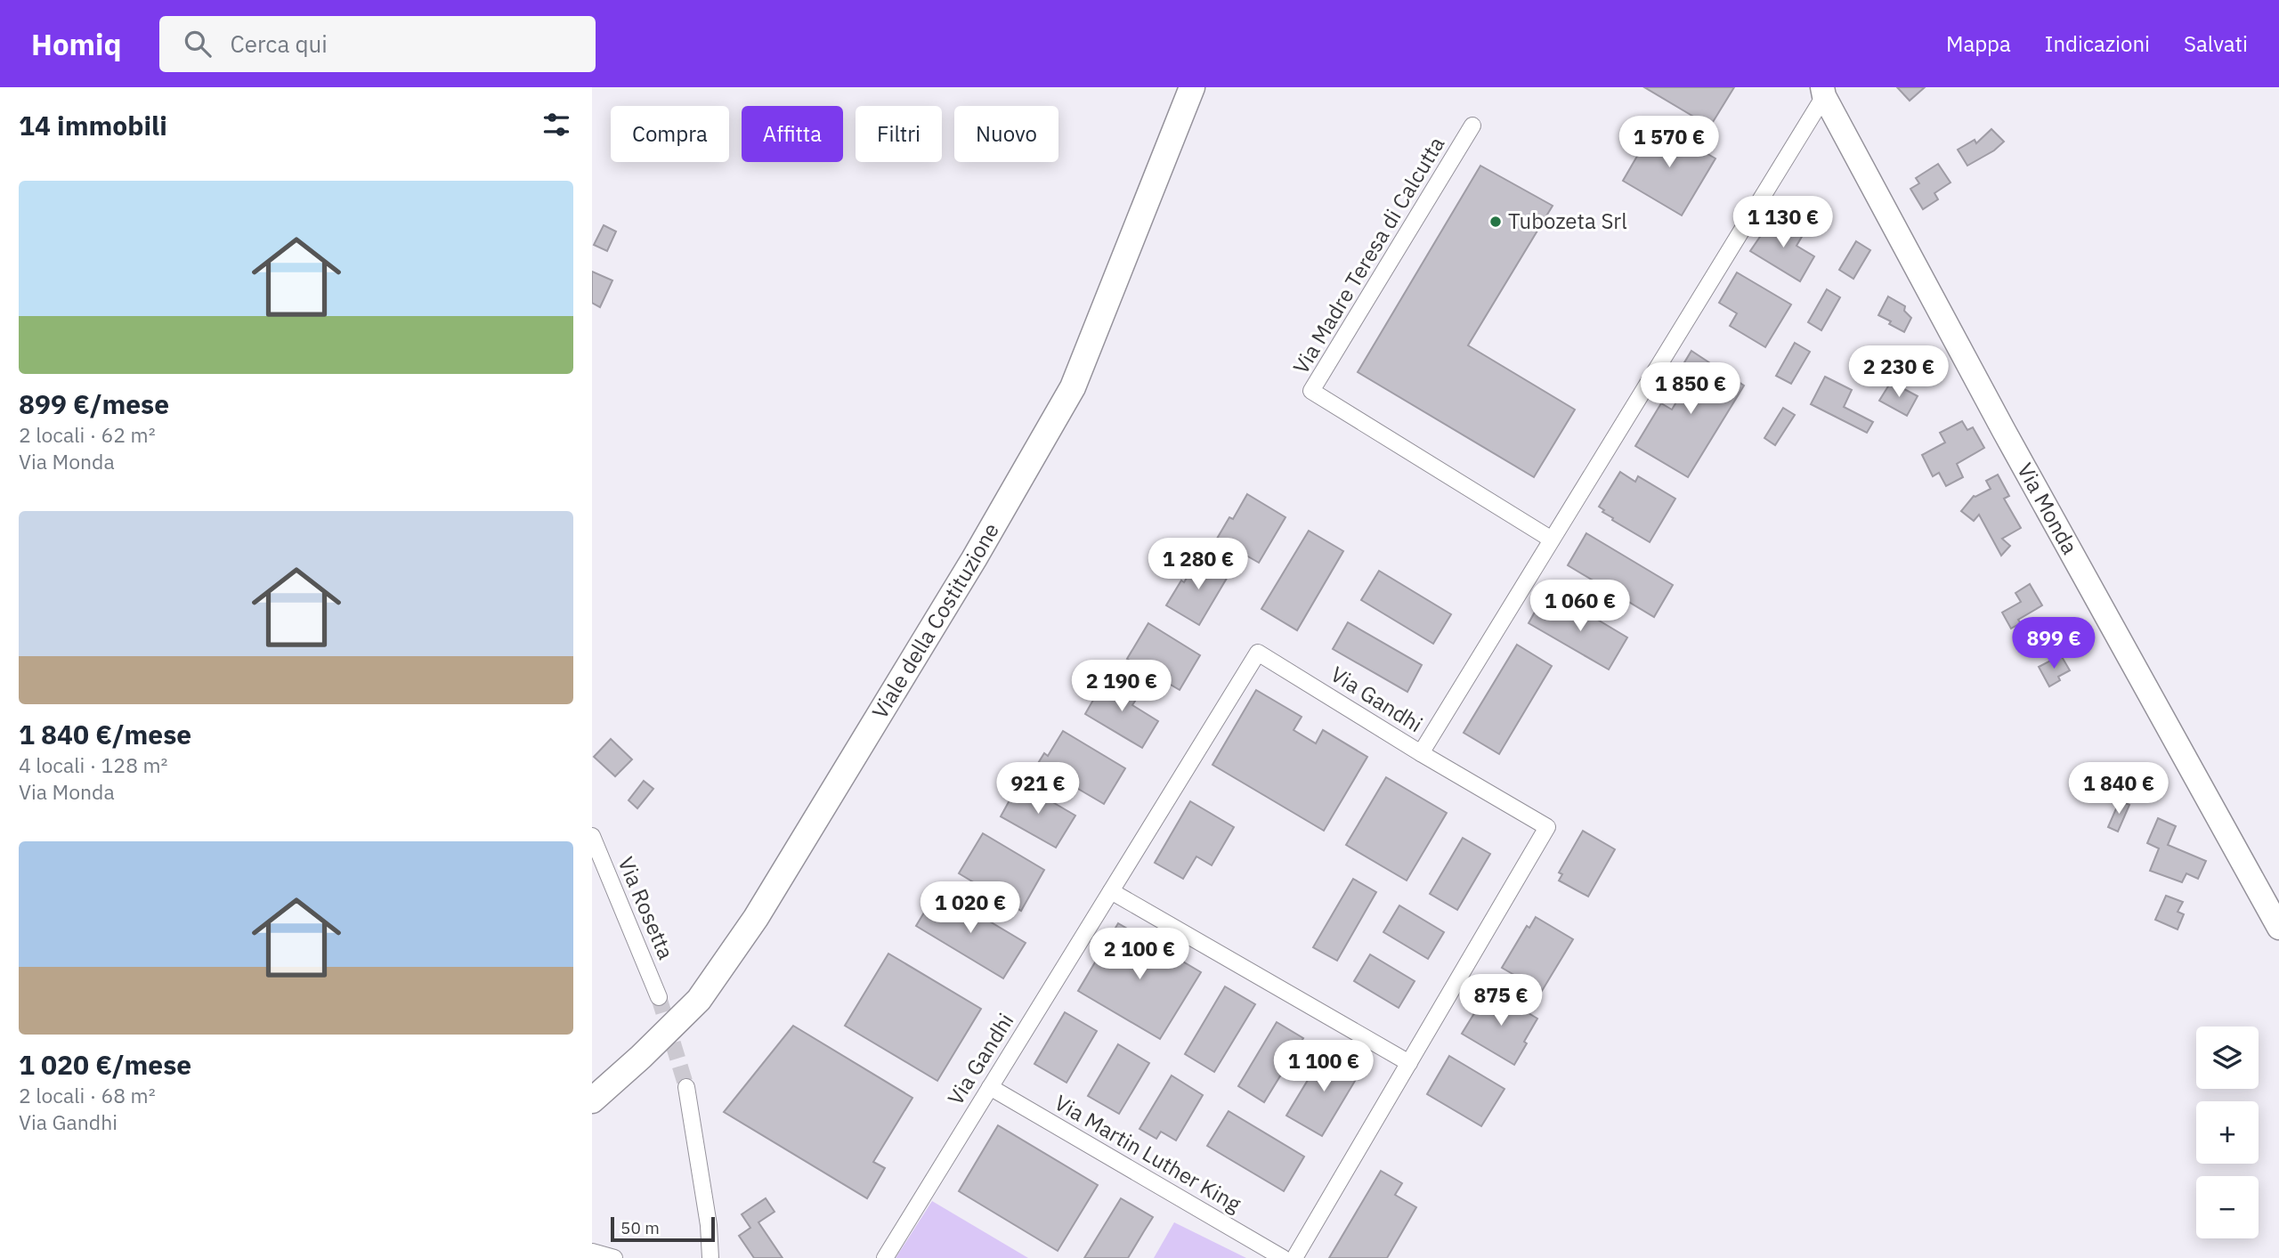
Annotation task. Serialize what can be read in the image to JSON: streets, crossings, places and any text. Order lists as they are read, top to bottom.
{
  "streets": {
    "main road": ["Via Monda", "Viale della Costituzione"],
    "street": [
      "Via Madre Teresa di Calcutta",
      "Via Gandhi",
      "Via Rosetta",
      "Via Martin Luther King"
    ]
  },
  "crossings": [
    ["Via Madre Teresa di Calcutta", "Via Gandhi"],
    ["Via Monda", "Via Gandhi"],
    ["Via Gandhi", "Via Martin Luther King"]
  ],
  "places": ["Tubozeta Srl"],
  "scale_bar": "50 m",
  "page": {
    "header": "Homiq",
    "search": "Cerca qui",
    "nav": ["Mappa", "Indicazioni", "Salvati"],
    "heading": "14 immobili",
    "chip": [
      "Compra",
      "Affitta",
      "Filtri",
      "Nuovo"
    ],
    "price": [
      "1 570 €",
      "1 130 €",
      "2 230 €",
      "1 850 €",
      "1 280 €",
      "1 060 €",
      "899 €",
      "2 190 €",
      "921 €",
      "1 840 €",
      "1 020 €",
      "2 100 €",
      "875 €",
      "1 100 €"
    ],
    "list": [
      {
        "name": "899 €/mese",
        "note": "2 locali · 62 m² · Via Monda"
      },
      {
        "name": "1 840 €/mese",
        "note": "4 locali · 128 m² · Via Monda"
      },
      {
        "name": "1 020 €/mese",
        "note": "2 locali · 68 m² · Via Gandhi"
      }
    ],
    "map_buttons": ["+", "−"],
    "scale": "50 m"
  }
}
